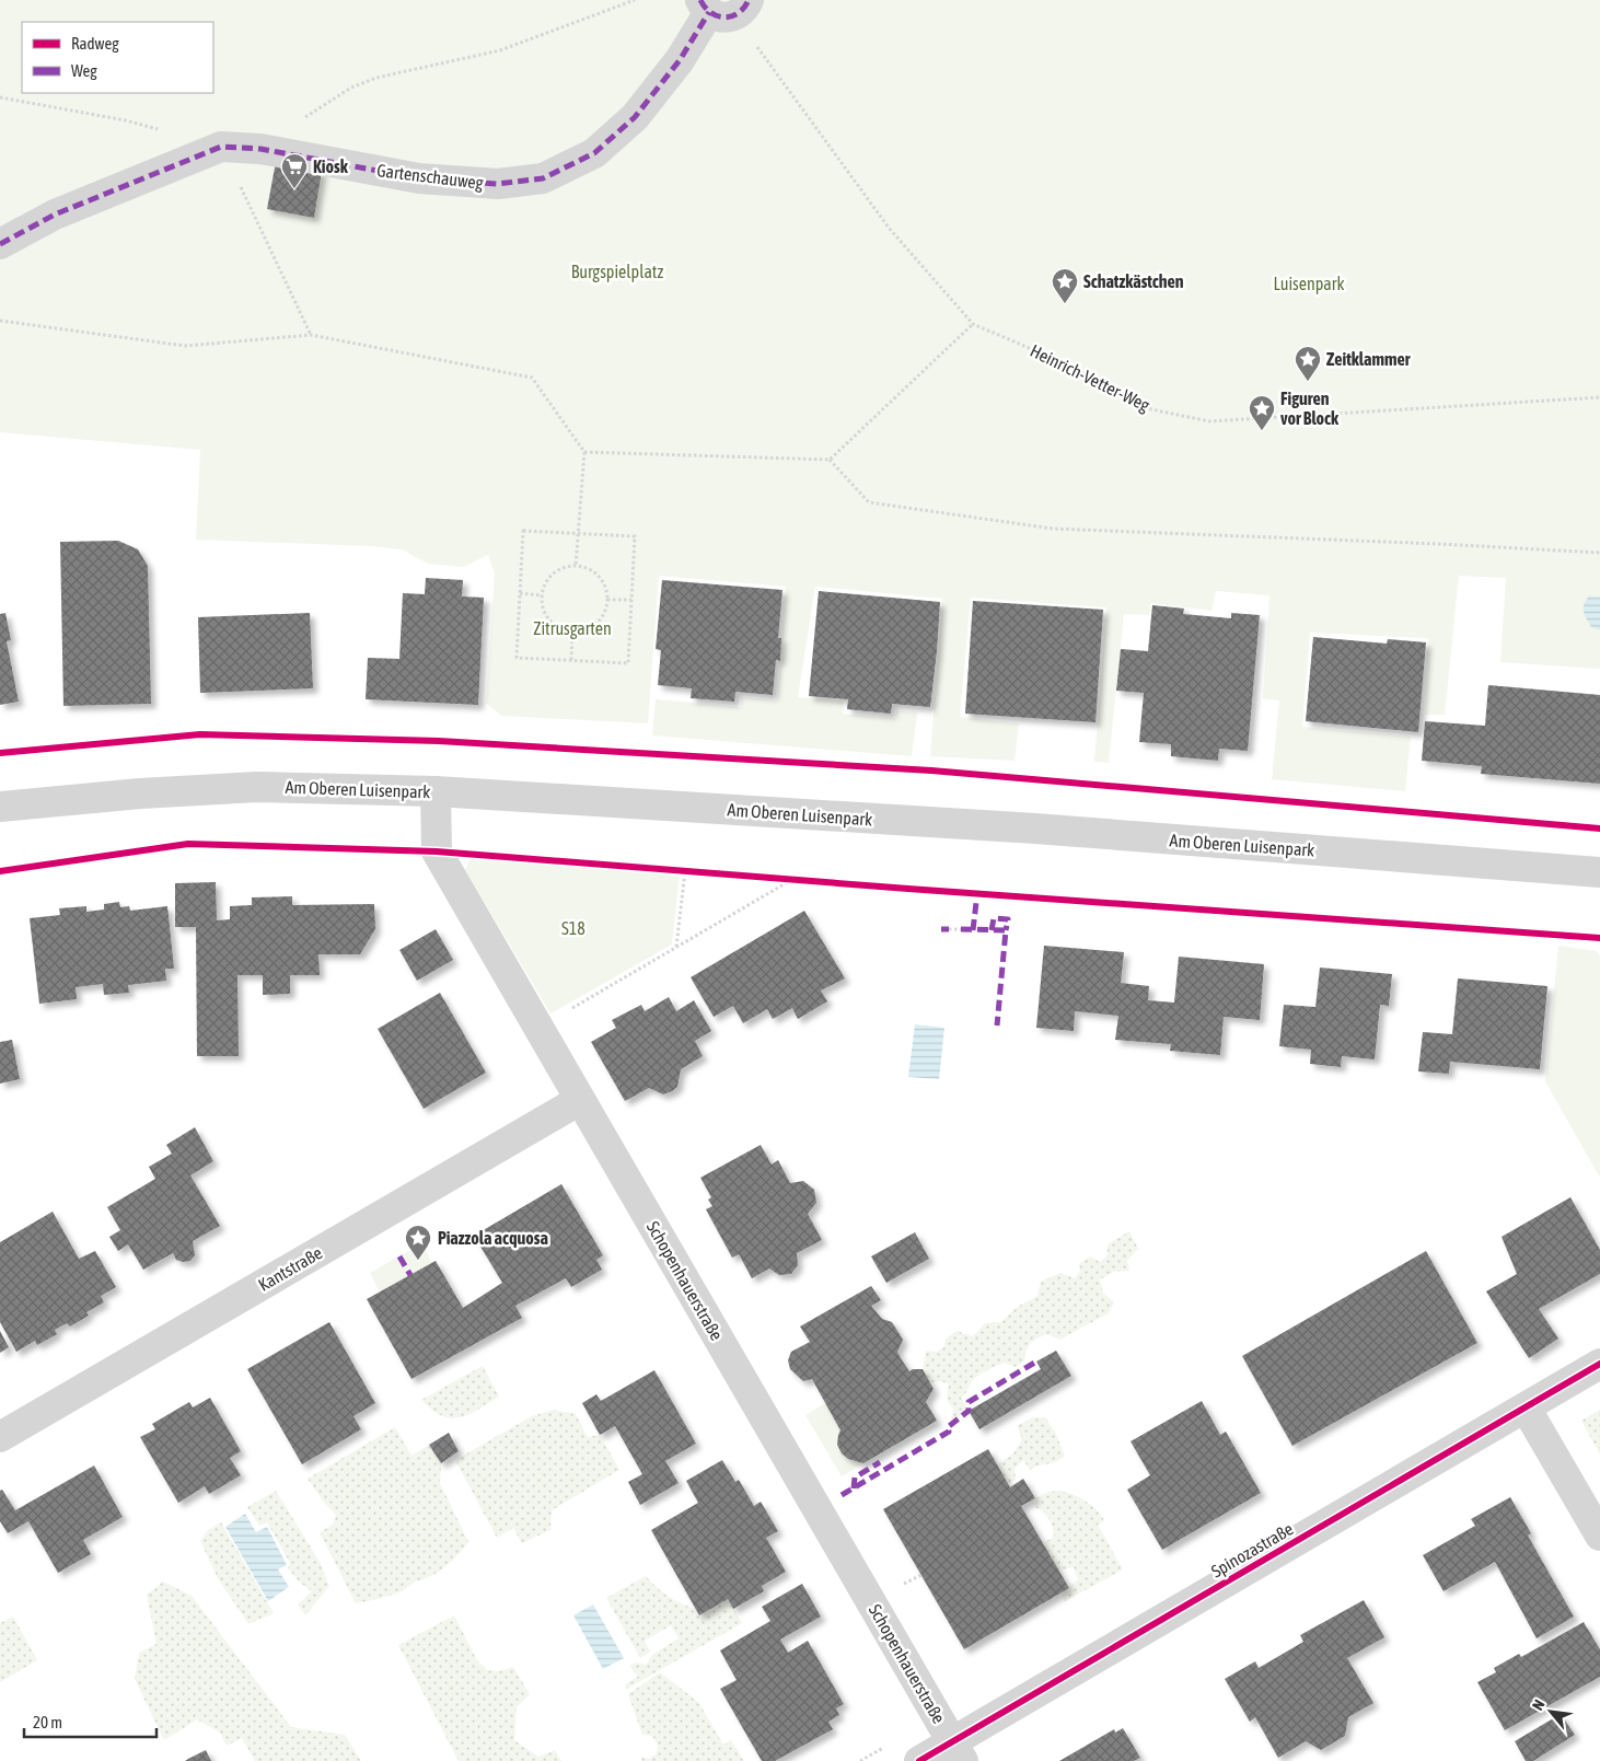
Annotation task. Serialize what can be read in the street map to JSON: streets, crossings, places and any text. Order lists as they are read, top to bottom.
{
  "streets": {
    "street": [
      "Gartenschauweg",
      "Am Oberen Luisenpark",
      "Kantstraße",
      "Schopenhauerstraße",
      "Spinozastraße"
    ],
    "path": ["Heinrich-Vetter-Weg"]
  },
  "crossings": [
    ["Gartenschauweg", "Heinrich-Vetter-Weg"],
    ["Am Oberen Luisenpark", "Schopenhauerstraße"],
    ["Kantstraße", "Schopenhauerstraße"],
    ["Schopenhauerstraße", "Spinozastraße"]
  ],
  "parks": [
    "Burgspielplatz",
    "Luisenpark",
    "Zitrusgarten",
    "S18"
  ],
  "places": {
    "supermarket": ["Kiosk"],
    "place": [
      "Schatzkästchen",
      "Zeitklammer",
      "Figuren vor Block",
      "Piazzola acquosa"
    ]
  },
  "legend": ["Radweg", "Weg"],
  "scale_bar": "20 m",
  "north": "top left"
}
